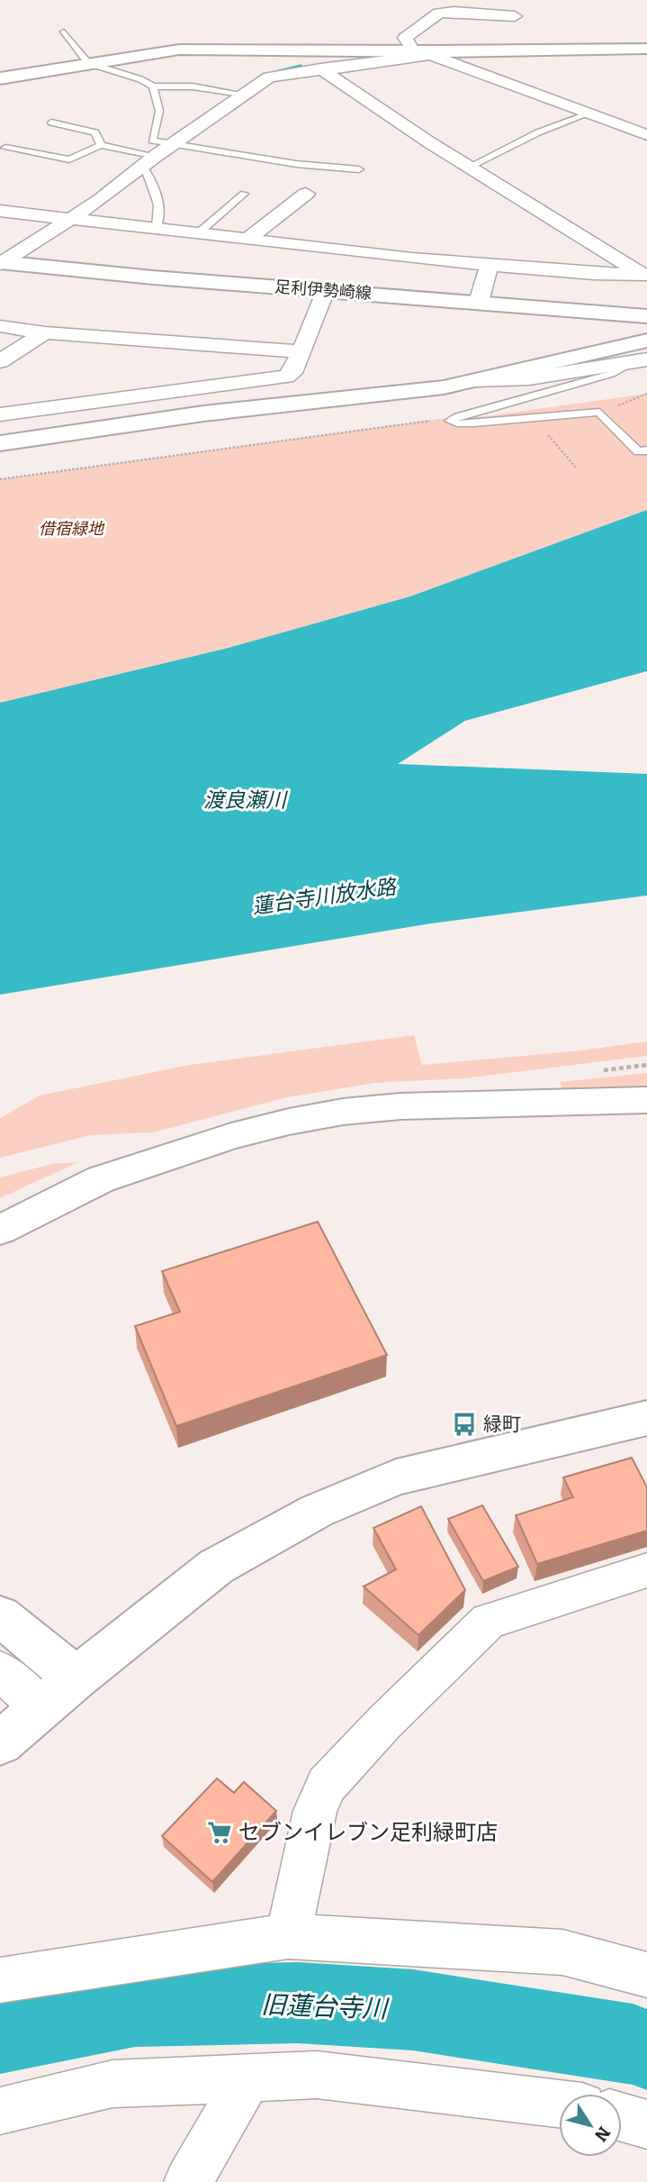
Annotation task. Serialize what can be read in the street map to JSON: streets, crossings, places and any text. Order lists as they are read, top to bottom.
{
  "streets": {
    "street": ["足利伊勢崎線"]
  },
  "water": ["渡良瀬川", "蓮台寺川放水路", "旧蓮台寺川"],
  "parks": ["借宿緑地"],
  "places": {
    "bus stop": ["緑町"],
    "supermarket": ["セブンイレブン足利緑町店"]
  },
  "north": "bottom right"
}
